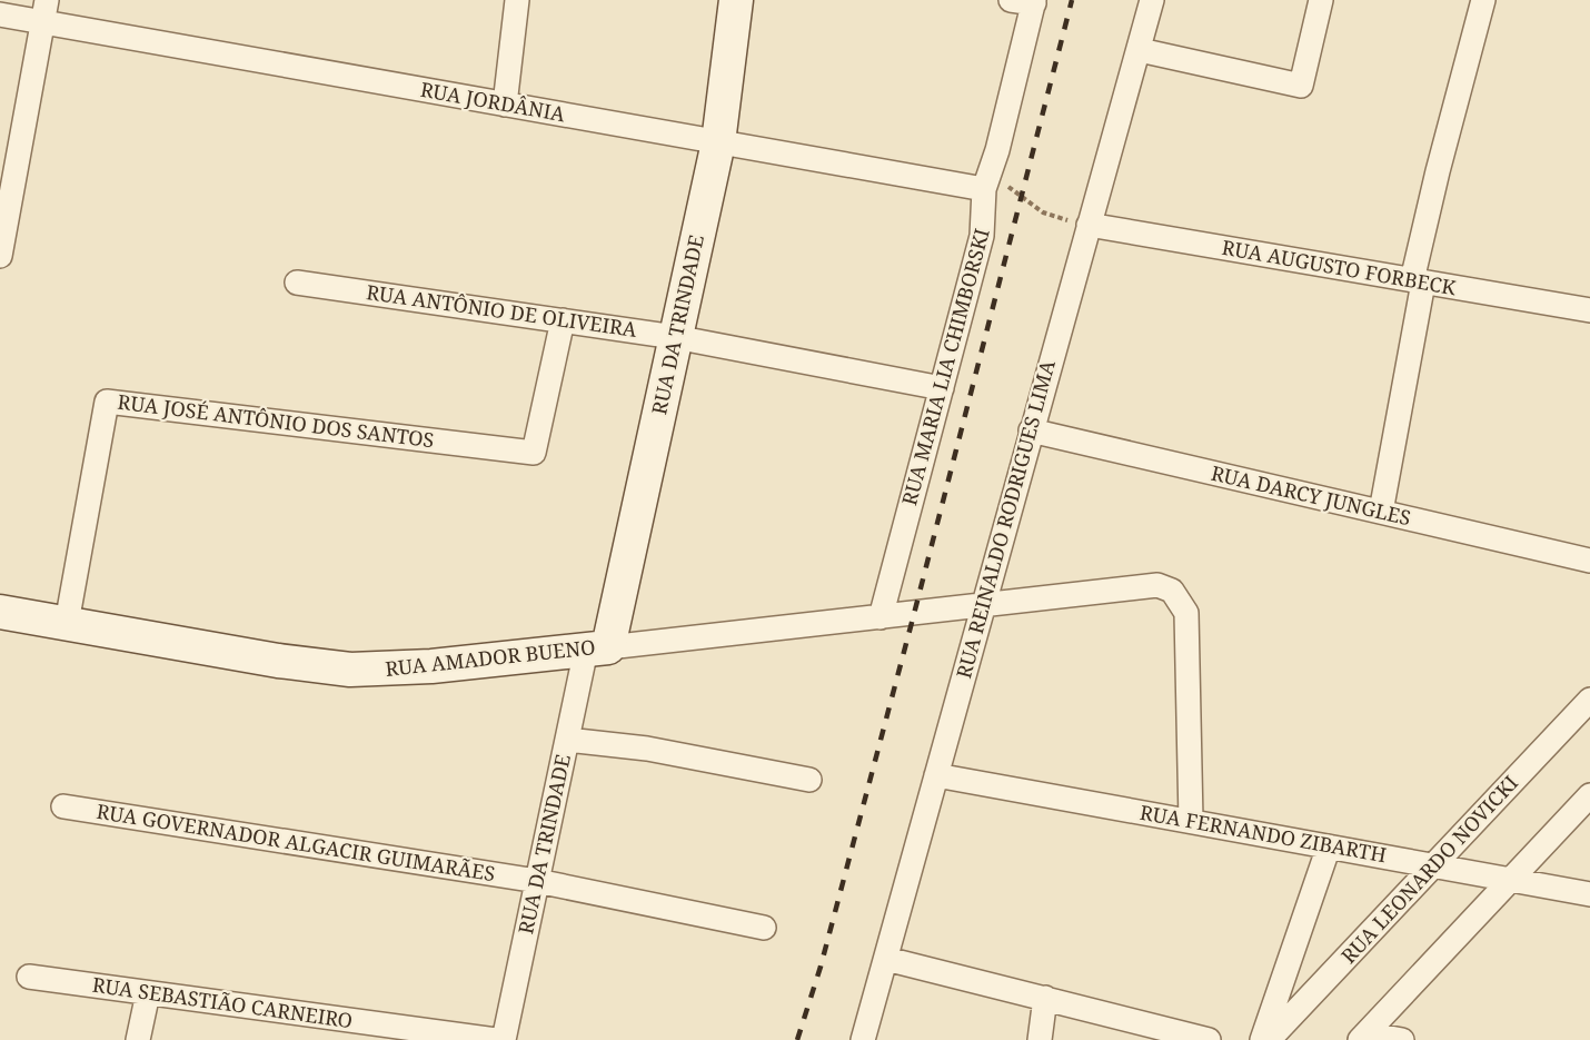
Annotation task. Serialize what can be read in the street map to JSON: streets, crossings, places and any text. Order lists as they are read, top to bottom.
{
  "streets": {
    "main road": ["RUA DA TRINDADE", "RUA AMADOR BUENO"],
    "street": [
      "RUA JORDÂNIA",
      "RUA AUGUSTO FORBECK",
      "RUA ANTÔNIO DE OLIVEIRA",
      "RUA MARIA LIA CHIMBORSKI",
      "RUA JOSÉ ANTÔNIO DOS SANTOS",
      "RUA DARCY JUNGLES",
      "RUA REINALDO RODRIGUES LIMA",
      "RUA FERNANDO ZIBARTH",
      "RUA GOVERNADOR ALGACIR GUIMARÃES",
      "RUA LEONARDO NOVICKI",
      "RUA SEBASTIÃO CARNEIRO"
    ]
  },
  "crossings": [
    ["RUA JORDÂNIA", "RUA DA TRINDADE"],
    ["RUA JORDÂNIA", "RUA MARIA LIA CHIMBORSKI"],
    ["RUA AUGUSTO FORBECK", "RUA REINALDO RODRIGUES LIMA"],
    ["RUA ANTÔNIO DE OLIVEIRA", "RUA DA TRINDADE"],
    ["RUA ANTÔNIO DE OLIVEIRA", "RUA MARIA LIA CHIMBORSKI"],
    ["RUA ANTÔNIO DE OLIVEIRA", "RUA JOSÉ ANTÔNIO DOS SANTOS"],
    ["RUA DA TRINDADE", "RUA AMADOR BUENO"],
    ["RUA DA TRINDADE", "RUA GOVERNADOR ALGACIR GUIMARÃES"],
    ["RUA MARIA LIA CHIMBORSKI", "RUA AMADOR BUENO"],
    ["RUA JOSÉ ANTÔNIO DOS SANTOS", "RUA AMADOR BUENO"],
    ["RUA DARCY JUNGLES", "RUA REINALDO RODRIGUES LIMA"],
    ["RUA REINALDO RODRIGUES LIMA", "RUA AMADOR BUENO"],
    ["RUA REINALDO RODRIGUES LIMA", "RUA FERNANDO ZIBARTH"],
    ["RUA AMADOR BUENO", "RUA FERNANDO ZIBARTH"],
    ["RUA FERNANDO ZIBARTH", "RUA LEONARDO NOVICKI"]
  ]
}
